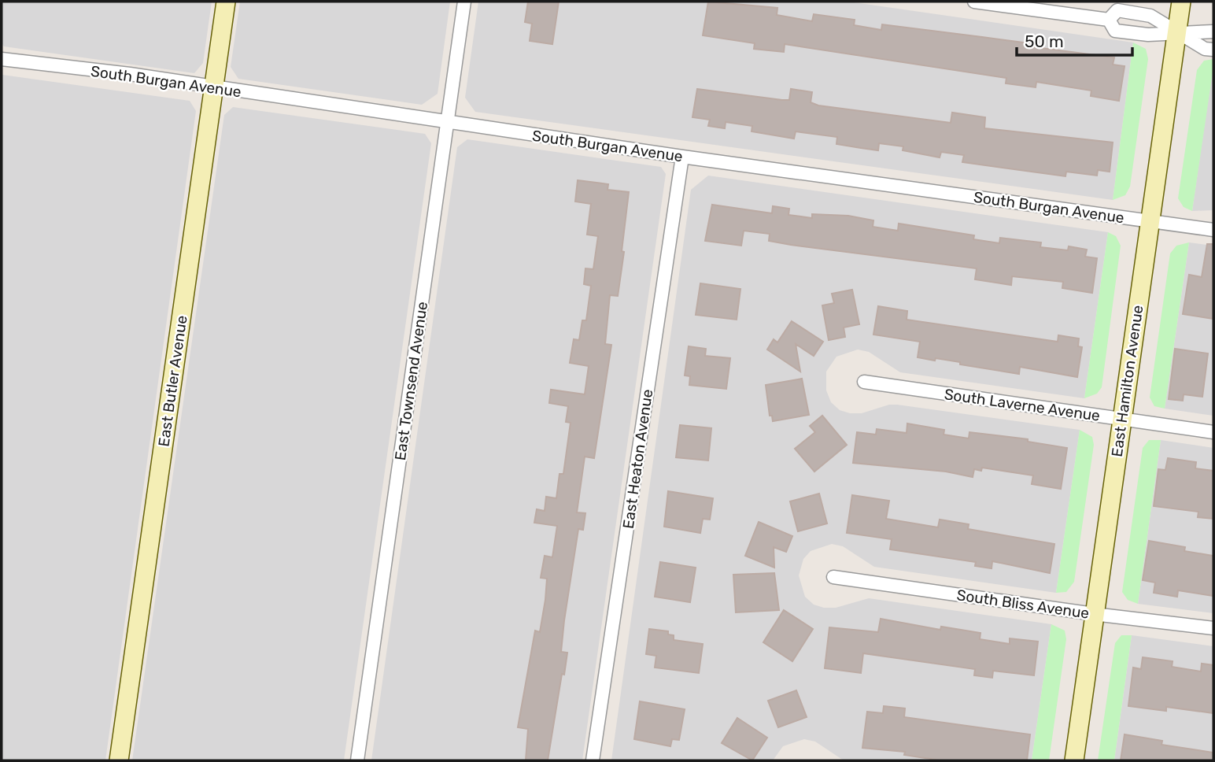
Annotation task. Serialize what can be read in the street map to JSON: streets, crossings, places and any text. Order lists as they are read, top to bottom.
{
  "streets": {
    "street": [
      "South Burgan Avenue",
      "East Butler Avenue",
      "East Townsend Avenue",
      "East Hamilton Avenue",
      "South Laverne Avenue",
      "East Heaton Avenue",
      "South Bliss Avenue"
    ]
  },
  "crossings": [
    ["South Burgan Avenue", "East Butler Avenue"],
    ["South Burgan Avenue", "East Townsend Avenue"],
    ["South Burgan Avenue", "East Hamilton Avenue"],
    ["South Burgan Avenue", "East Heaton Avenue"],
    ["East Hamilton Avenue", "South Laverne Avenue"],
    ["East Hamilton Avenue", "South Bliss Avenue"]
  ],
  "scale_bar": "50 m"
}
